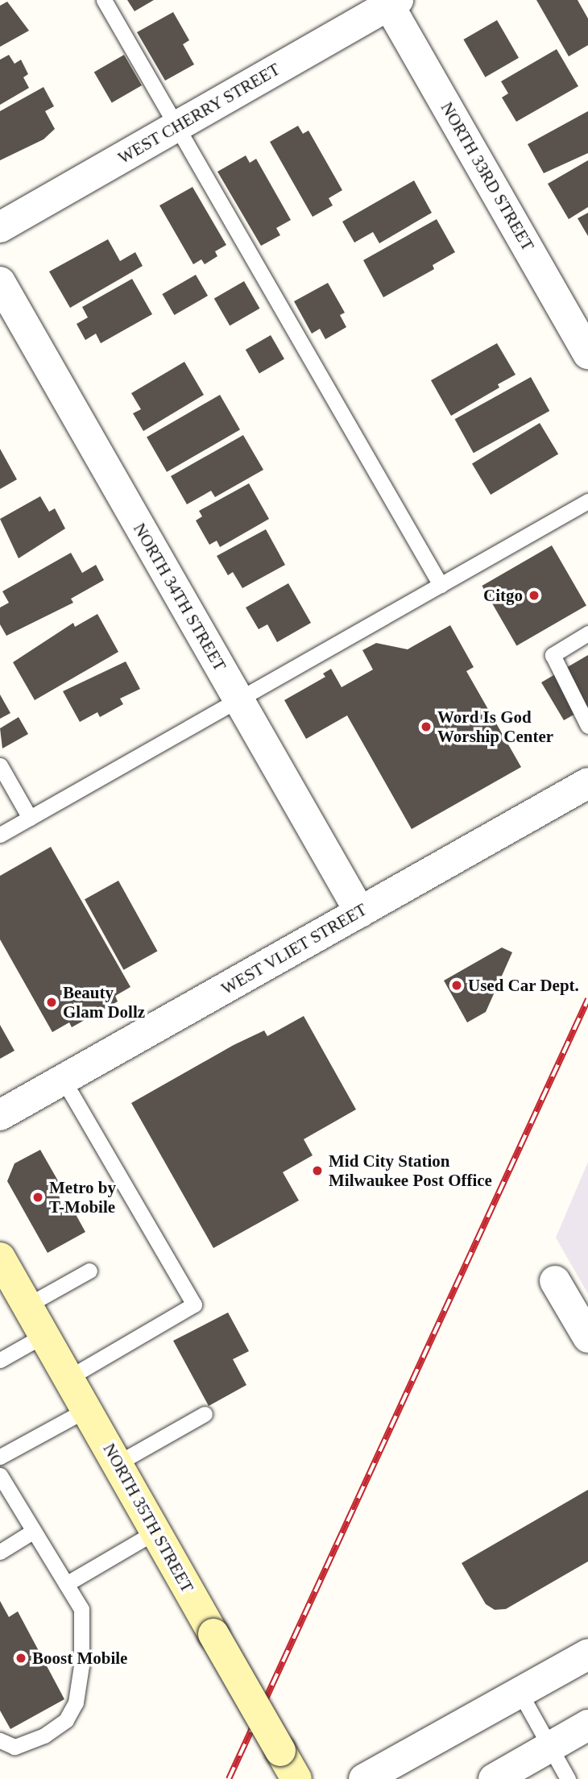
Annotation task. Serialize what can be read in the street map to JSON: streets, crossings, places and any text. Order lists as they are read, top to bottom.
{
  "streets": {
    "main road": ["NORTH 35TH STREET"],
    "street": [
      "WEST CHERRY STREET",
      "NORTH 33RD STREET",
      "NORTH 34TH STREET",
      "WEST VLIET STREET"
    ]
  },
  "crossings": [
    ["WEST CHERRY STREET", "NORTH 33RD STREET"],
    ["NORTH 34TH STREET", "WEST VLIET STREET"]
  ],
  "places": [
    "Citgo",
    "Word Is God Worship Center",
    "Used Car Dept.",
    "Beauty Glam Dollz",
    "Mid City Station Milwaukee Post Office",
    "Metro by T-Mobile",
    "Boost Mobile"
  ]
}
